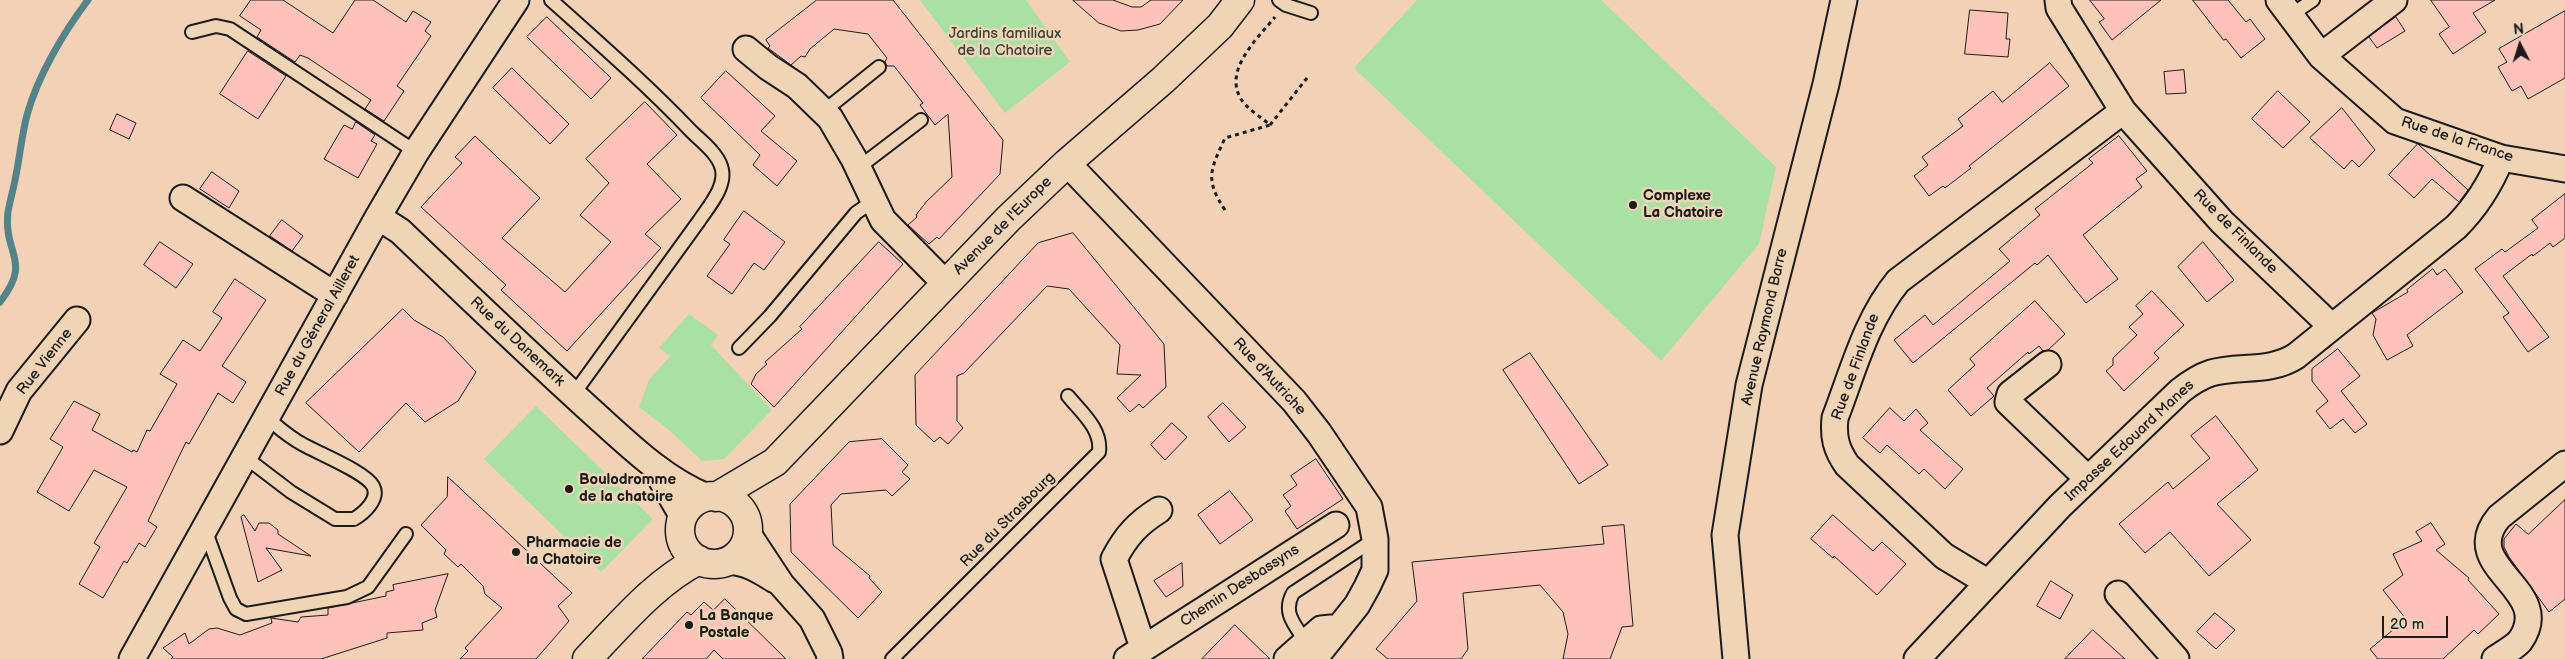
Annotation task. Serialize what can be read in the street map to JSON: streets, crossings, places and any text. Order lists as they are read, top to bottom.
{
  "streets": {
    "street": [
      "Rue de la France",
      "Avenue de l'Europe",
      "Rue de Finlande",
      "Rue du Géneral Ailleret",
      "Avenue Raymond Barre",
      "Rue du Danemark",
      "Rue Vienne",
      "Rue d'Autriche",
      "Impasse Edouard Manes",
      "Chemin Desbassyns"
    ],
    "lane": ["Rue du Strasbourg"]
  },
  "crossings": [
    ["Rue de la France", "Impasse Edouard Manes"],
    ["Avenue de l'Europe", "Rue du Danemark"],
    ["Avenue de l'Europe", "Rue d'Autriche"],
    ["Rue de Finlande", "Impasse Edouard Manes"],
    ["Rue du Géneral Ailleret", "Rue du Danemark"]
  ],
  "parks": ["Jardins familiaux de la Chatoire"],
  "places": [
    "Complexe La Chatoire",
    "Boulodromme de la chatoire",
    "Pharmacie de la Chatoire",
    "La Banque Postale"
  ],
  "scale_bar": "20 m",
  "north": "top"
}
